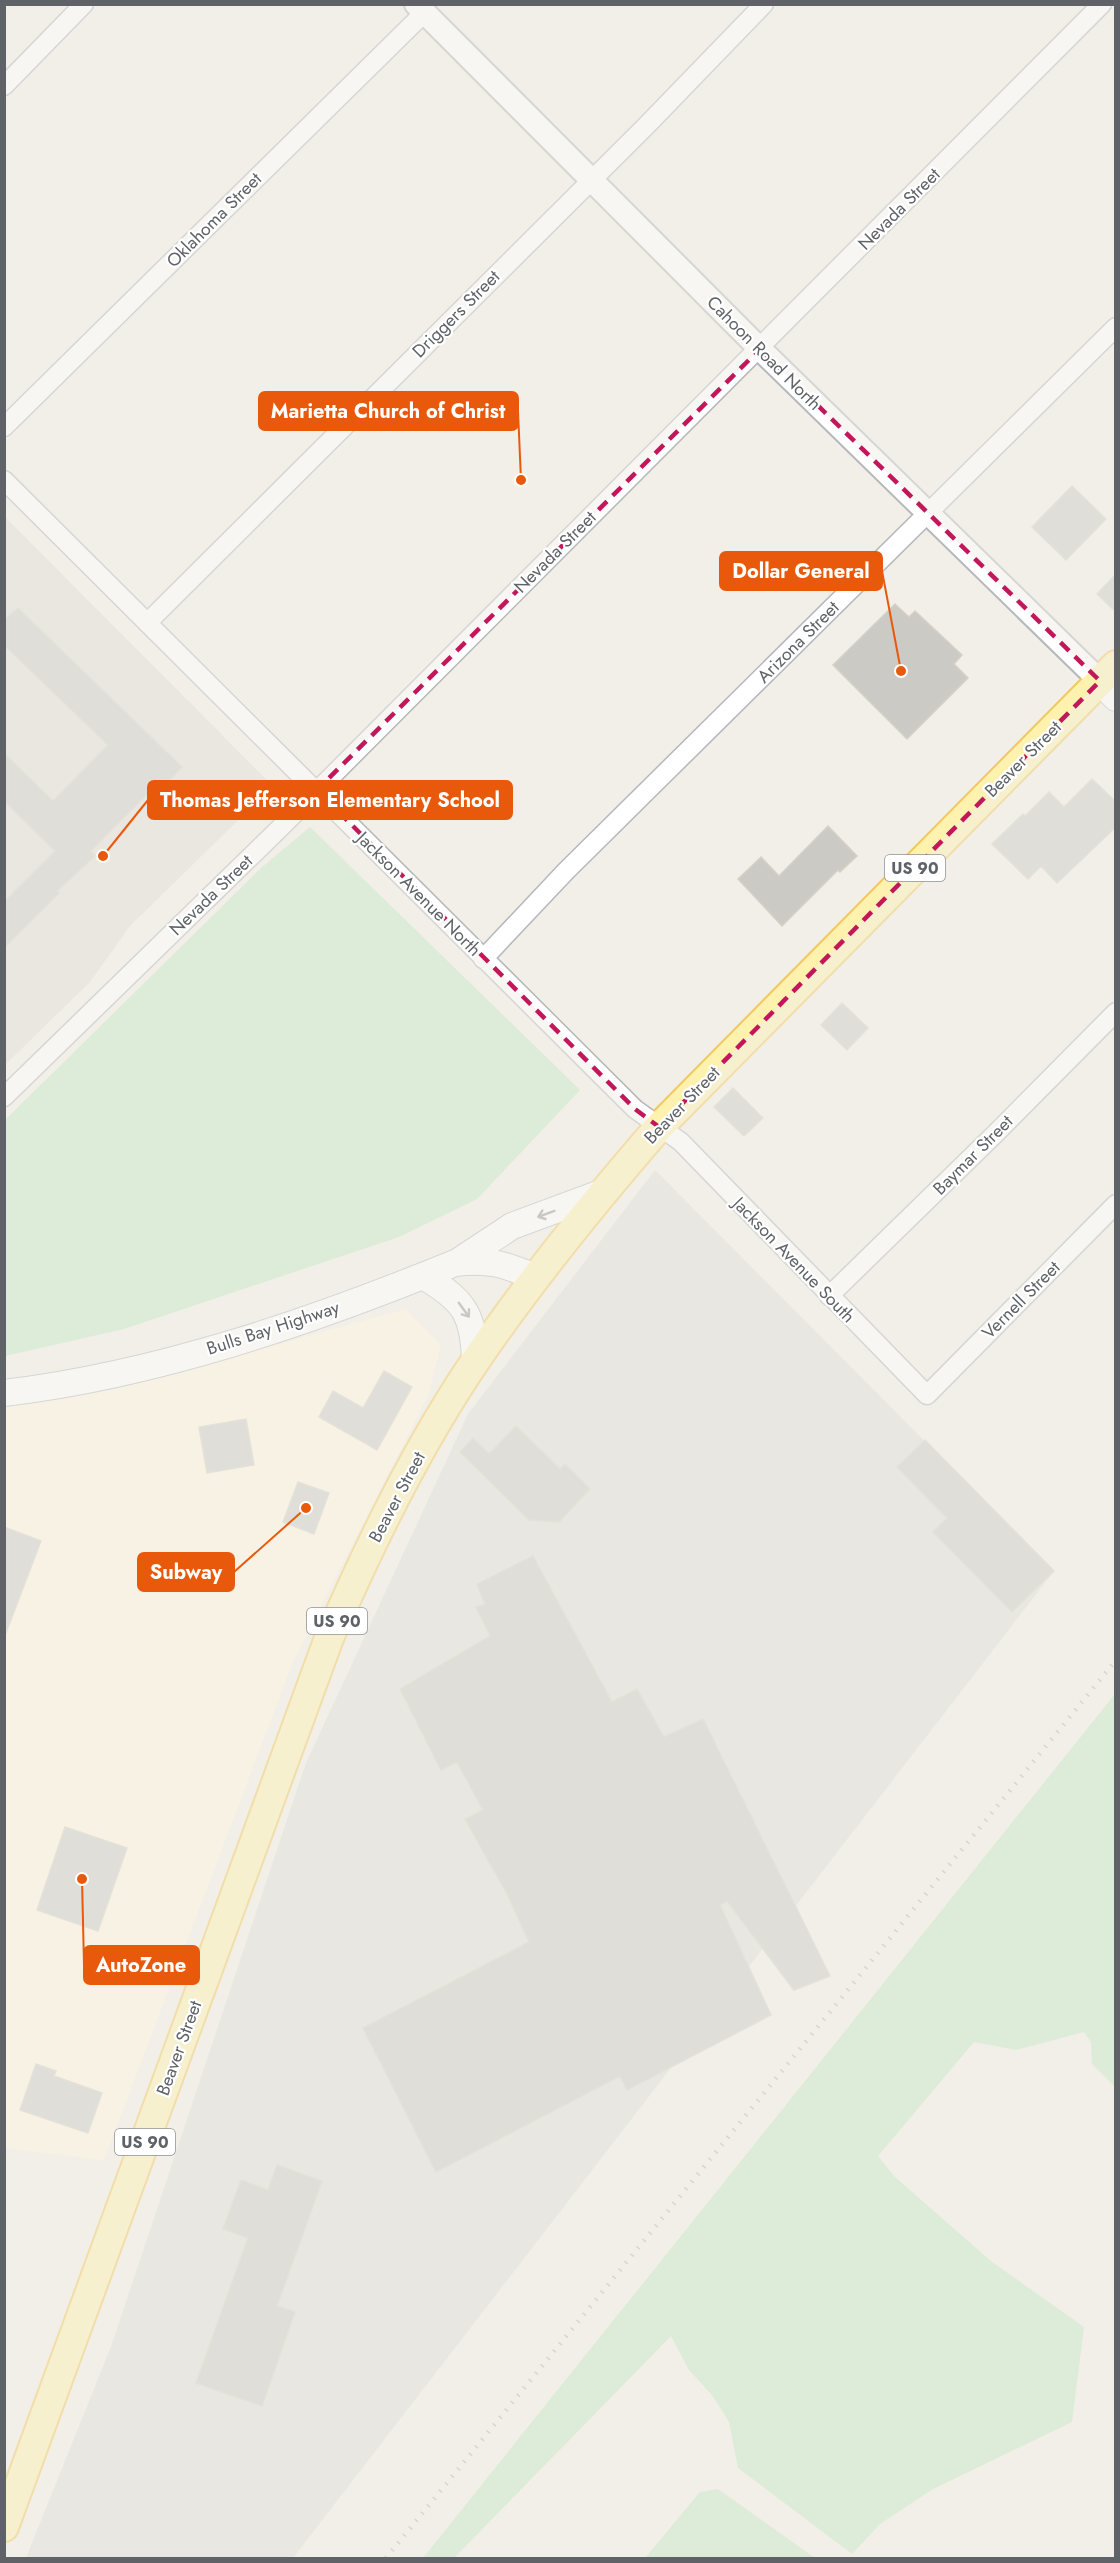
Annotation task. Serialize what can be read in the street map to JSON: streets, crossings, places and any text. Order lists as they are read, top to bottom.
{
  "streets": {
    "main road": ["Beaver Street", "US 90", "Bulls Bay Highway"],
    "street": [
      "Nevada Street",
      "Oklahoma Street",
      "Driggers Street",
      "Cahoon Road North",
      "Arizona Street",
      "Jackson Avenue North",
      "Baymar Street",
      "Jackson Avenue South",
      "Vernell Street"
    ]
  },
  "crossings": [
    ["Nevada Street", "Cahoon Road North"],
    ["Nevada Street", "Jackson Avenue North"],
    ["Oklahoma Street", "Cahoon Road North"],
    ["Driggers Street", "Cahoon Road North"],
    ["Driggers Street", "Jackson Avenue North"],
    ["Cahoon Road North", "Arizona Street"],
    ["Cahoon Road North", "Beaver Street"],
    ["Arizona Street", "Jackson Avenue North"],
    ["Beaver Street", "Jackson Avenue North"],
    ["Beaver Street", "Jackson Avenue South"],
    ["Beaver Street", "Bulls Bay Highway"],
    ["Jackson Avenue North", "Jackson Avenue South"],
    ["Baymar Street", "Jackson Avenue South"],
    ["Jackson Avenue South", "Vernell Street"]
  ],
  "places": [
    "Marietta Church of Christ",
    "Dollar General",
    "Thomas Jefferson Elementary School",
    "Subway",
    "AutoZone"
  ]
}
